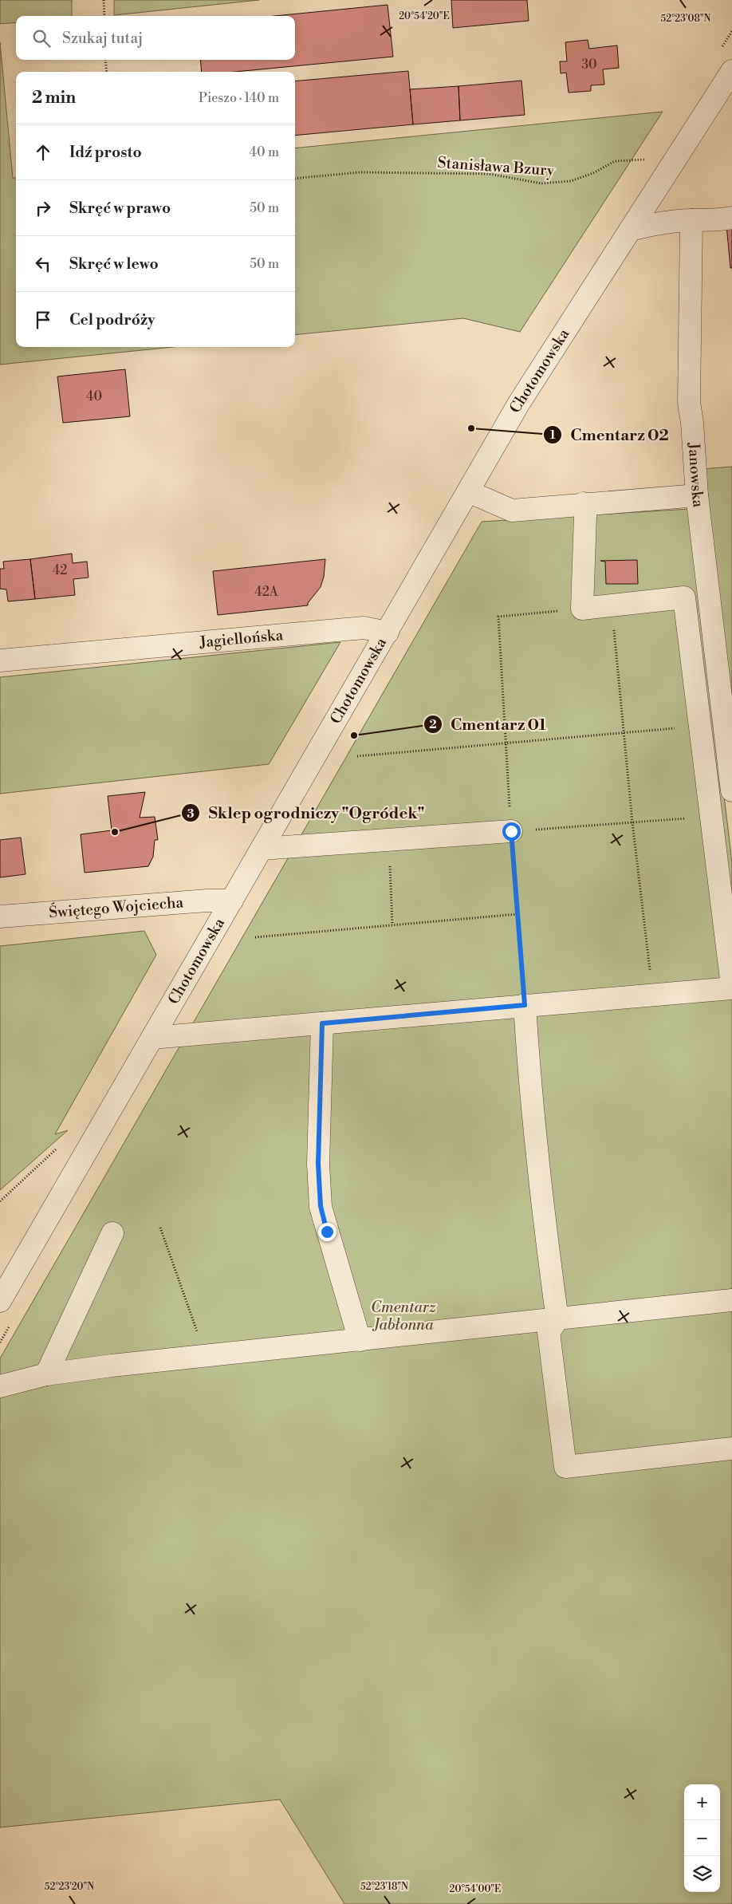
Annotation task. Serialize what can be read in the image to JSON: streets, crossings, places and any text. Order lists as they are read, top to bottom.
{
  "streets": {
    "street": [
      "Chotomowska",
      "Janowska",
      "Jagiellońska",
      "Świętego Wojciecha"
    ],
    "path": ["Stanisława Bzury"]
  },
  "crossings": [
    ["Stanisława Bzury", "Chotomowska"],
    ["Chotomowska", "Jagiellońska"],
    ["Chotomowska", "Świętego Wojciecha"]
  ],
  "parks": ["Cmentarz Jabłonna"],
  "places": ["Cmentarz 02", "Cmentarz 01", "Sklep ogrodniczy \"Ogródek\""],
  "house_numbers": [
    "30",
    "40",
    "42",
    "42A"
  ],
  "page": {
    "search": "Szukaj tutaj",
    "heading": ["2 min", "Pieszo · 140 m"],
    "list": [
      ["Idź prosto", "40 m"],
      ["Skręć w prawo", "50 m"],
      ["Skręć w lewo", "50 m"],
      "Cel podróży"
    ],
    "map_buttons": ["+", "−"]
  },
  "coordinates": [
    "20°54'20\"E",
    "52°23'08\"N",
    "52°23'20\"N",
    "52°23'18\"N",
    "20°54'00\"E"
  ]
}
